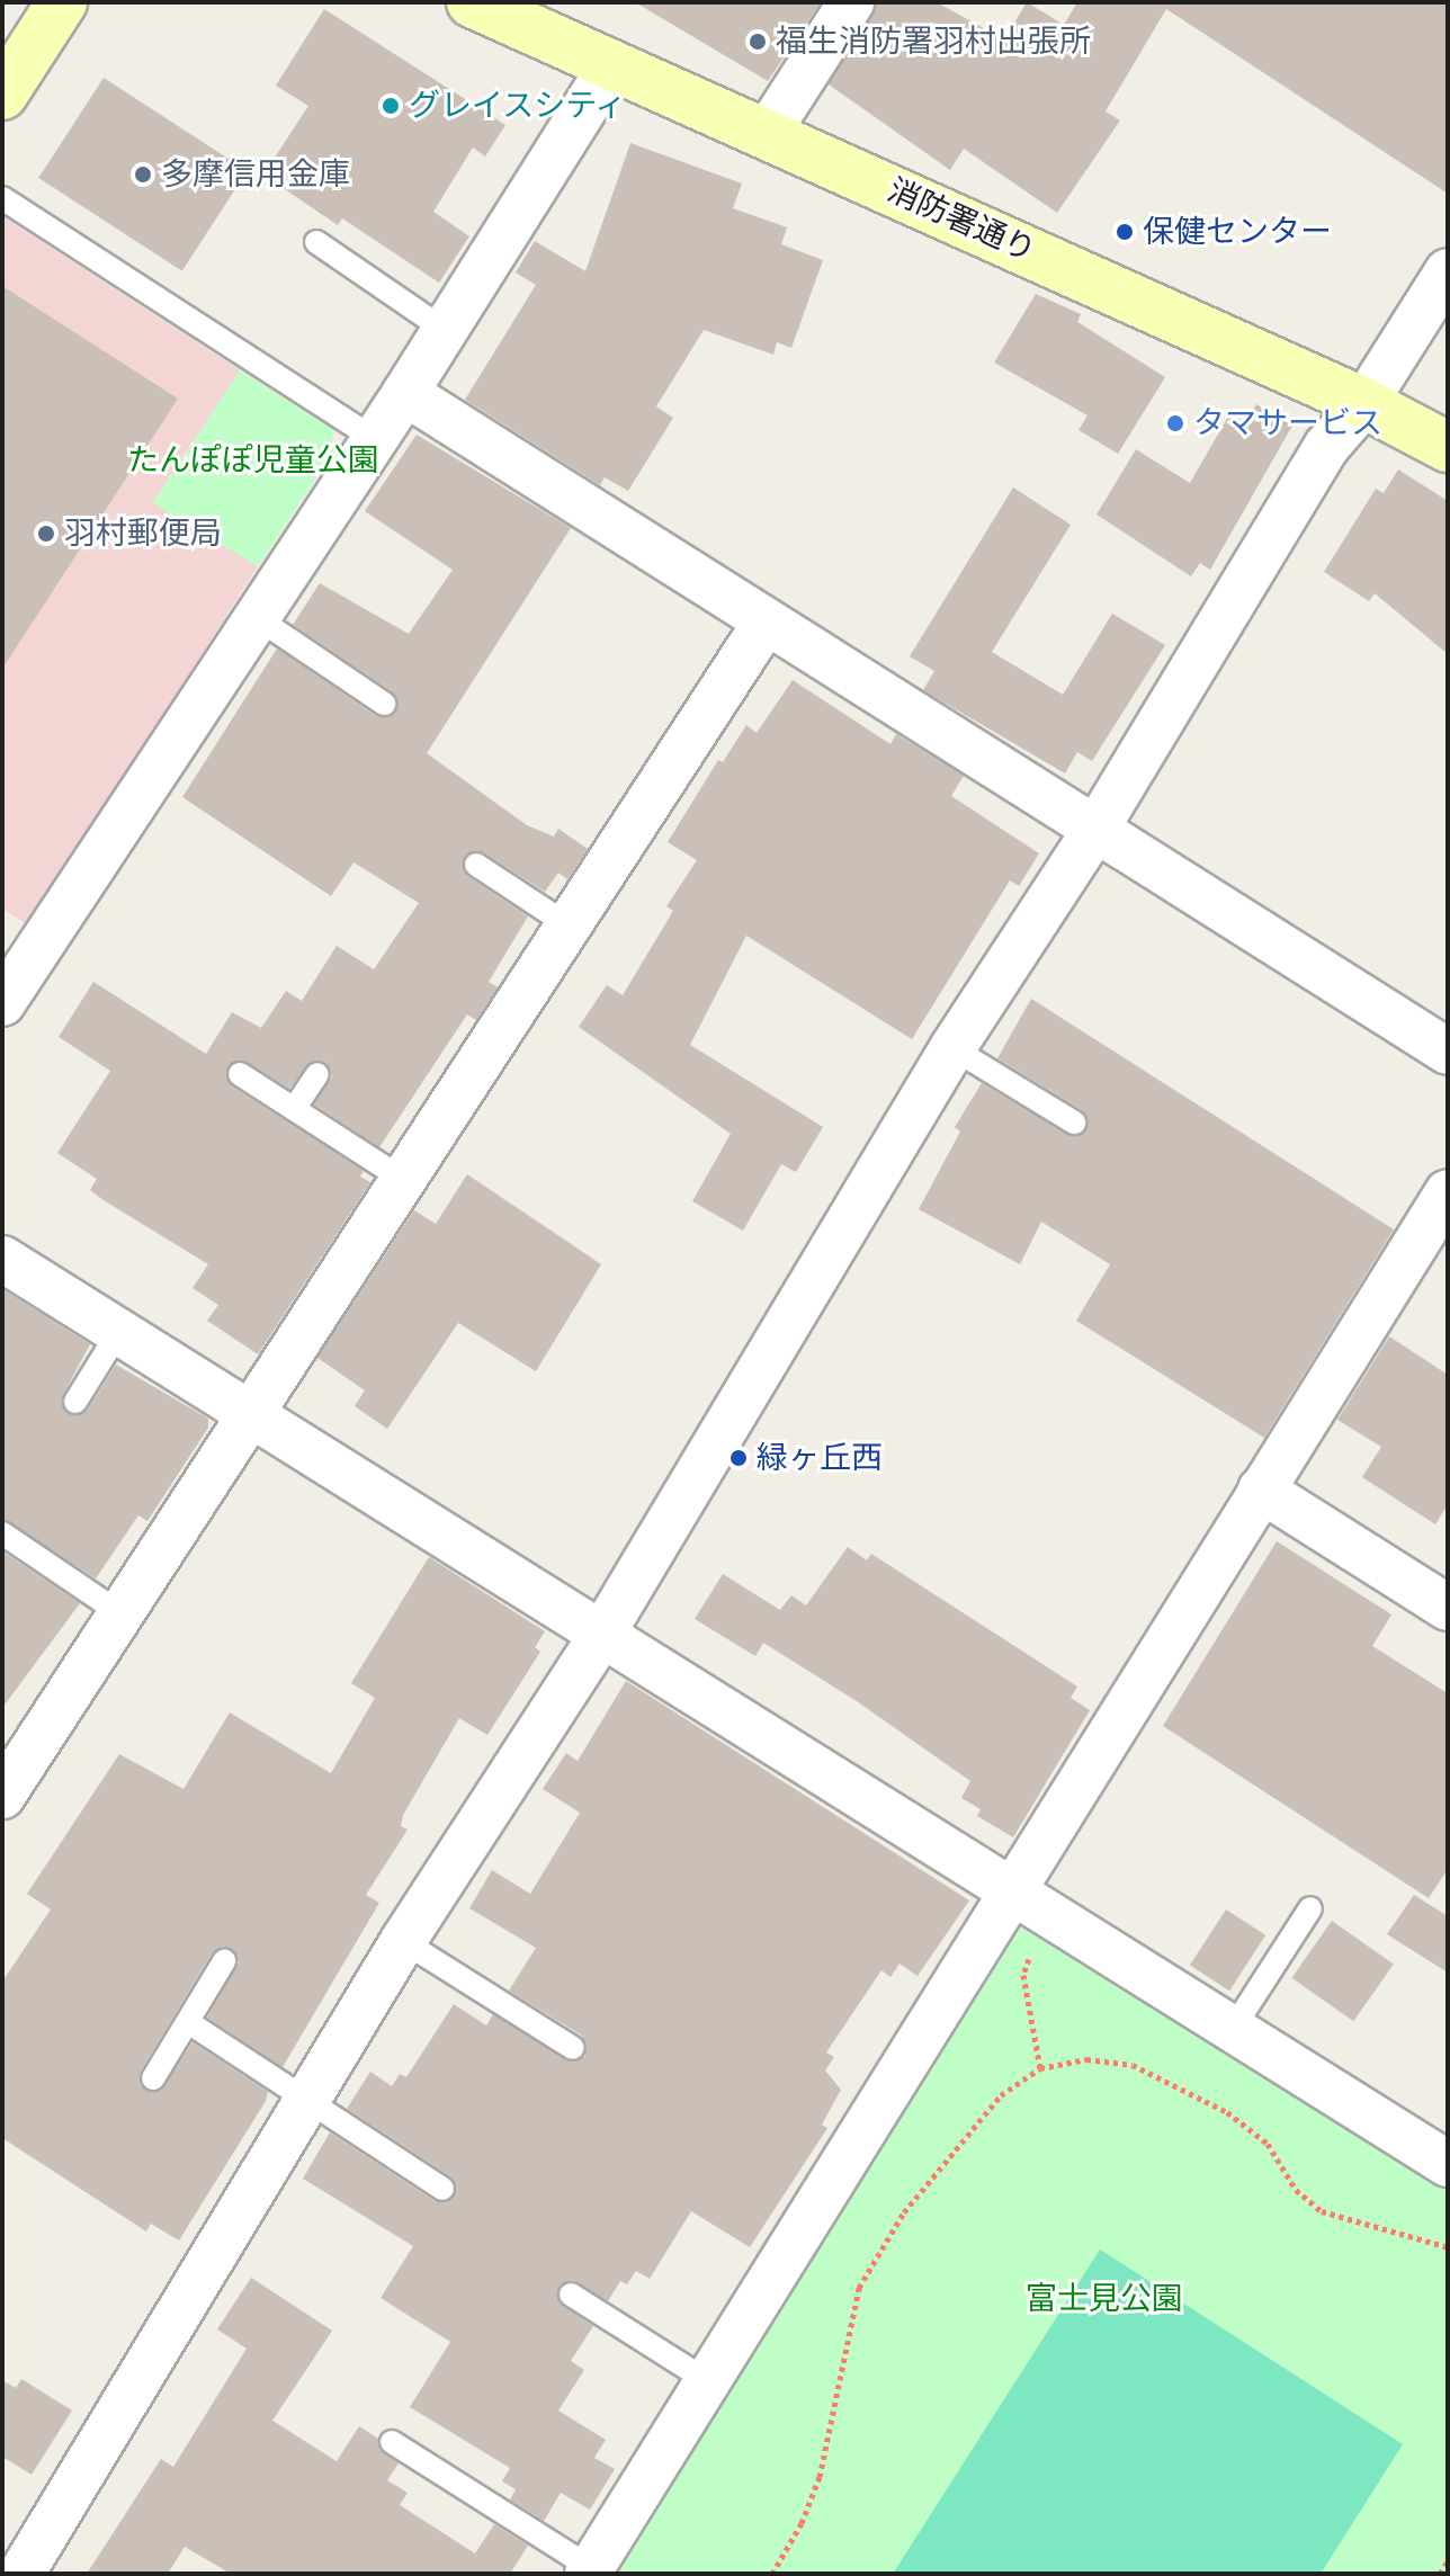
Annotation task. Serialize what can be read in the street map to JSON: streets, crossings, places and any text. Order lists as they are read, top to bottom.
{
  "streets": {
    "street": ["消防署通り"]
  },
  "parks": ["たんぽぽ児童公園", "富士見公園"],
  "places": [
    "福生消防署羽村出張所",
    "グレイスシティ",
    "多摩信用金庫",
    "保健センター",
    "タマサービス",
    "羽村郵便局",
    "緑ヶ丘西"
  ]
}
